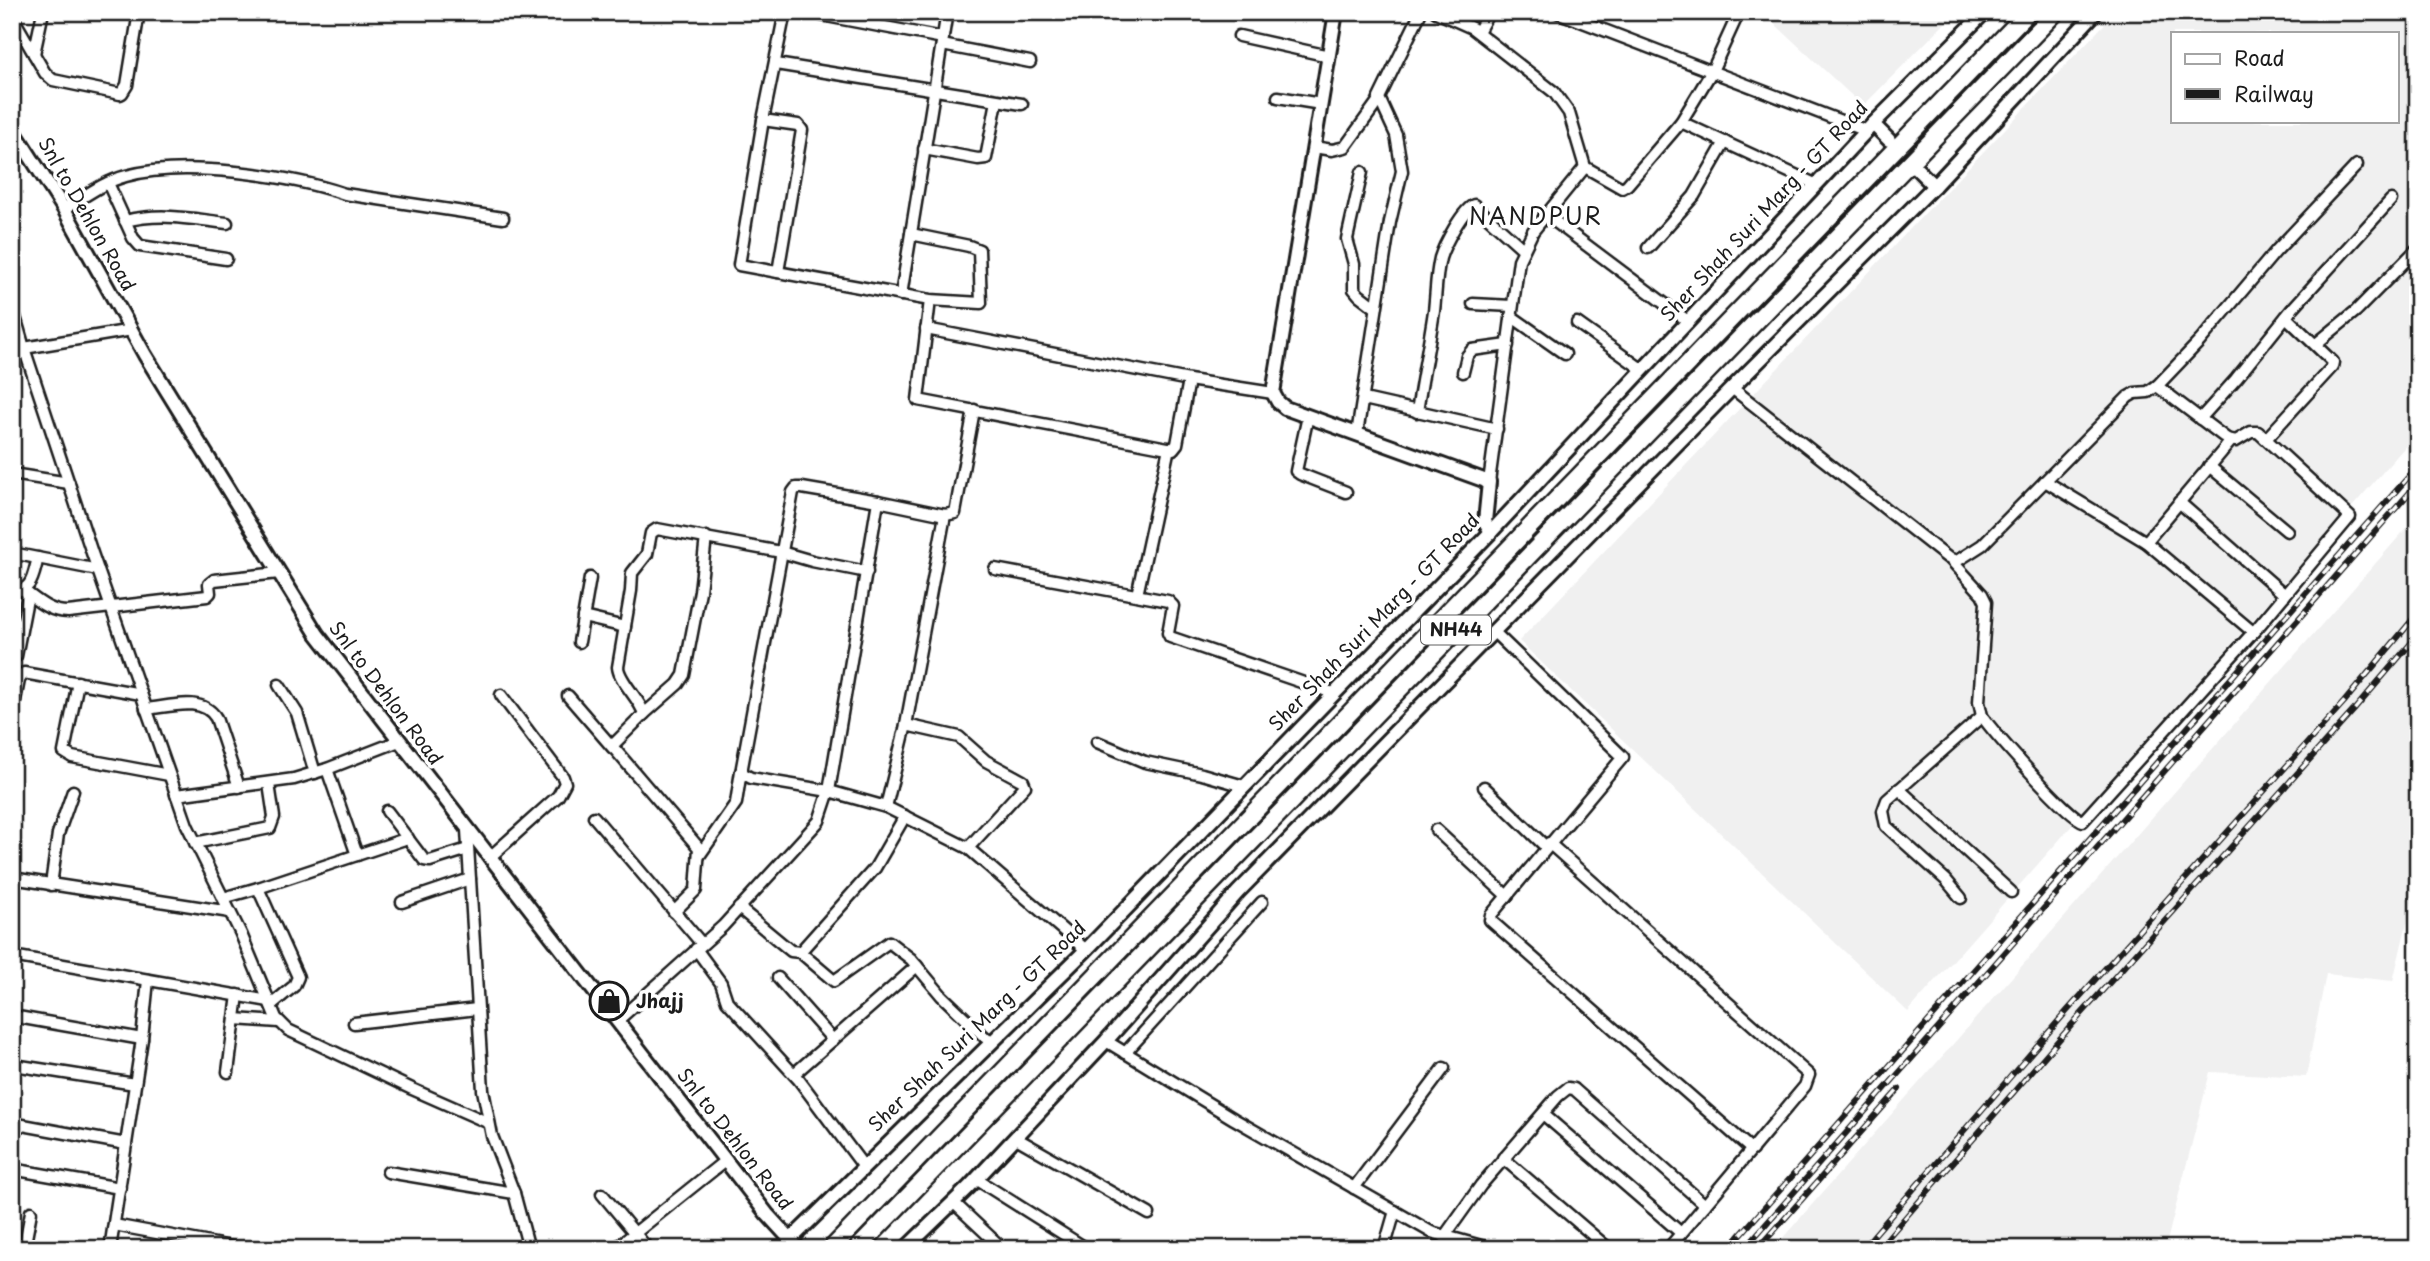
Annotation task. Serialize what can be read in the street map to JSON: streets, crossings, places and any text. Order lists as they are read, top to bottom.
{
  "streets": {
    "highway": ["NH44"],
    "street": ["Sher Shah Suri Marg - GT Road", "Snl to Dehlon Road"]
  },
  "crossings": [
    ["Sher Shah Suri Marg - GT Road", "Snl to Dehlon Road"]
  ],
  "districts": ["NANDPUR"],
  "places": {
    "shop": ["Jhajj"]
  },
  "legend": ["Road", "Railway"]
}
